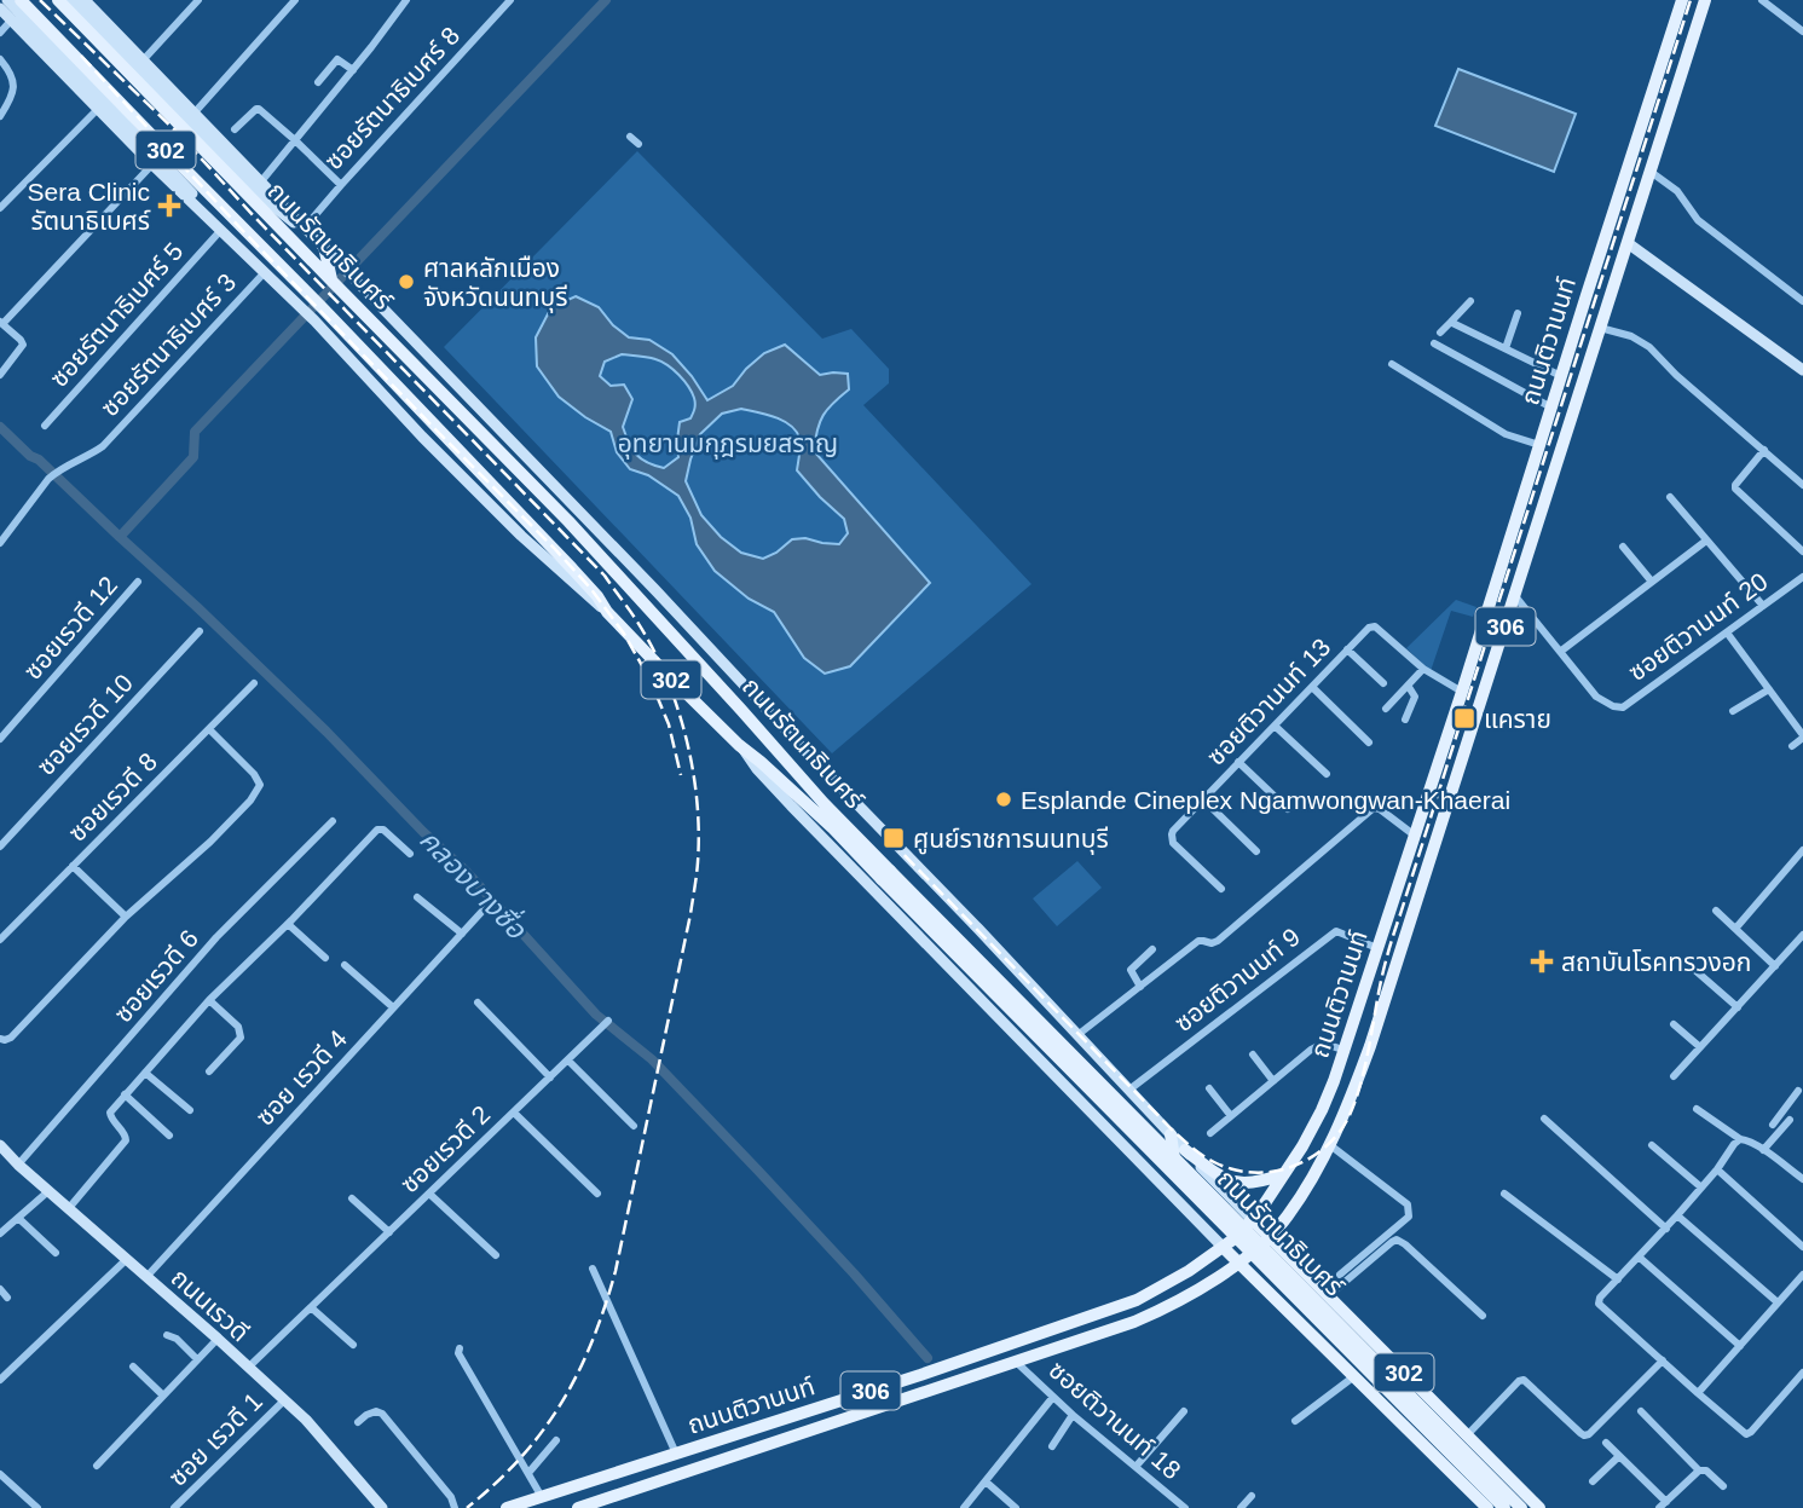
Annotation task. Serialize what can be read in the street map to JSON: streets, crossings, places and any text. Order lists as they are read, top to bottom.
{
  "streets": {
    "main road": [
      "302",
      "ถนนรัตนาธิเบศร์",
      "ถนนติวานนท์",
      "306",
      "ถนนเรวดี"
    ],
    "street": [
      "ซอยรัตนาธิเบศร์ 8",
      "ซอยรัตนาธิเบศร์ 5",
      "ซอยรัตนาธิเบศร์ 3",
      "ซอยติวานนท์ 20",
      "ซอยเรวดี 12",
      "ซอยติวานนท์ 13",
      "ซอยเรวดี 10",
      "ซอยเรวดี 8",
      "ซอยเรวดี 6",
      "ซอยติวานนท์ 9",
      "ซอย เรวดี 4",
      "ซอยเรวดี 2",
      "ซอยติวานนท์ 18",
      "ซอย เรวดี 1"
    ]
  },
  "crossings": [
    ["ซอยรัตนาธิเบศร์ 8", "ถนนรัตนาธิเบศร์"],
    ["302", "ถนนรัตนาธิเบศร์"],
    ["302", "ถนนติวานนท์"],
    ["ถนนรัตนาธิเบศร์", "ซอยรัตนาธิเบศร์ 5"],
    ["ถนนรัตนาธิเบศร์", "ถนนติวานนท์"],
    ["ถนนรัตนาธิเบศร์", "ซอยรัตนาธิเบศร์ 3"],
    ["ถนนรัตนาธิเบศร์", "ซอยติวานนท์ 9"],
    ["ถนนติวานนท์", "ซอยติวานนท์ 20"],
    ["ถนนติวานนท์", "ซอยติวานนท์ 13"],
    ["ถนนติวานนท์", "ซอยติวานนท์ 9"],
    ["ถนนติวานนท์", "ซอยติวานนท์ 18"],
    ["ซอยเรวดี 6", "ถนนเรวดี"],
    ["ซอย เรวดี 4", "ถนนเรวดี"],
    ["ซอยเรวดี 2", "ถนนเรวดี"],
    ["ถนนเรวดี", "ซอย เรวดี 1"]
  ],
  "water": ["คลองบางซื่อ"],
  "parks": ["อุทยานมกุฎรมยสราญ"],
  "places": {
    "health": ["Sera Clinic รัตนาธิเบศร์", "สถาบันโรคทรวงอก"],
    "other": ["ศาลหลักเมือง จังหวัดนนทบุรี", "Esplande Cineplex Ngamwongwan-Khaerai"],
    "transit": ["แคราย", "ศูนย์ราชการนนทบุรี"]
  }
}
